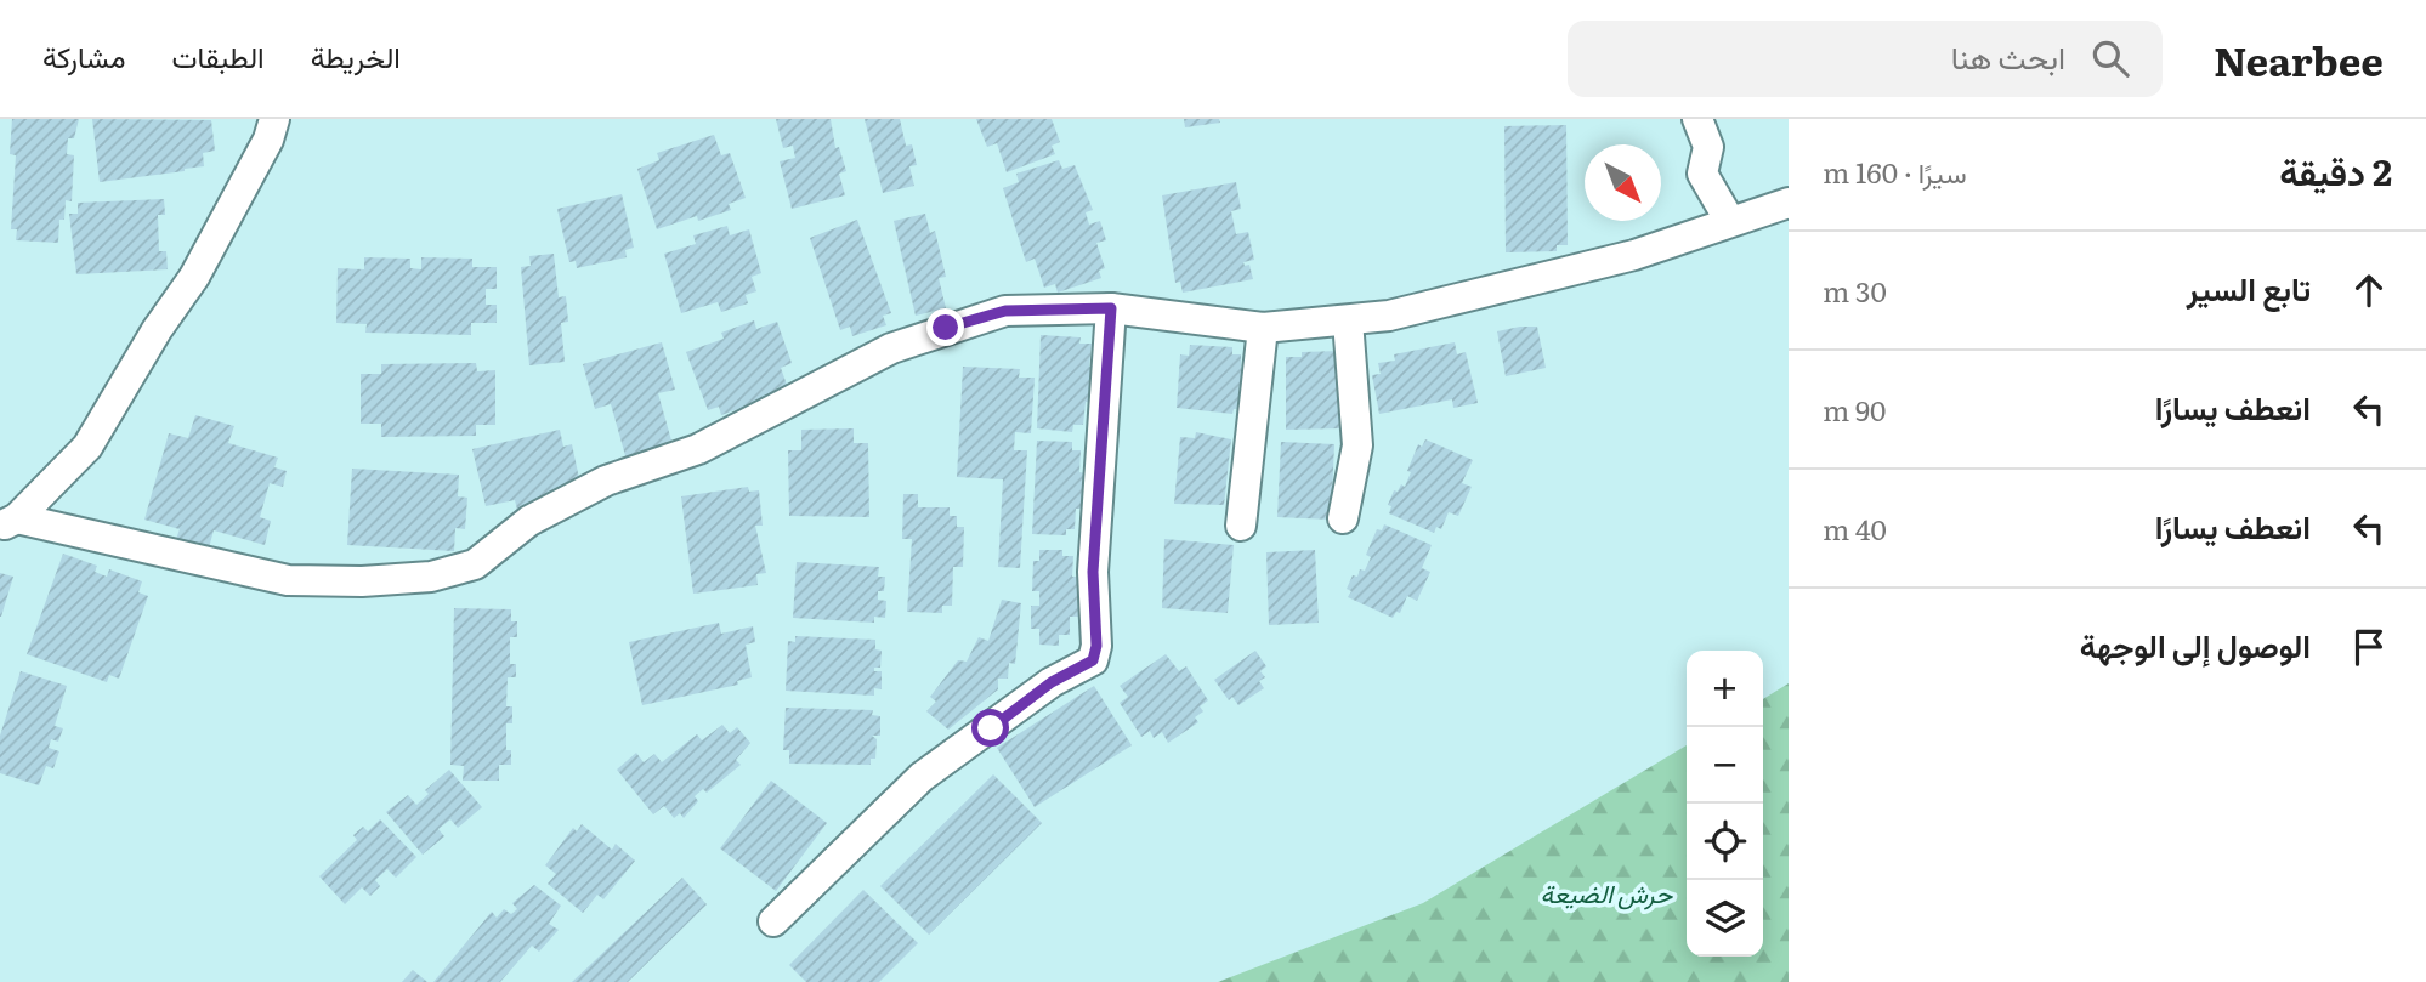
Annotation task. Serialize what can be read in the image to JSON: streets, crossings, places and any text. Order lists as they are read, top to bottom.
{
  "parks": ["حرش الضيعة"],
  "north": "bottom right",
  "page": {
    "header": "Nearbee",
    "search": "ابحث هنا",
    "nav": ["الخريطة", "الطبقات", "مشاركة"],
    "heading": ["2 دقيقة", "سيرًا · 160 m"],
    "list": [
      ["تابع السير", "30 m"],
      ["انعطف يسارًا", "90 m"],
      ["انعطف يسارًا", "40 m"],
      "الوصول إلى الوجهة"
    ],
    "map_buttons": ["+", "−"]
  }
}
